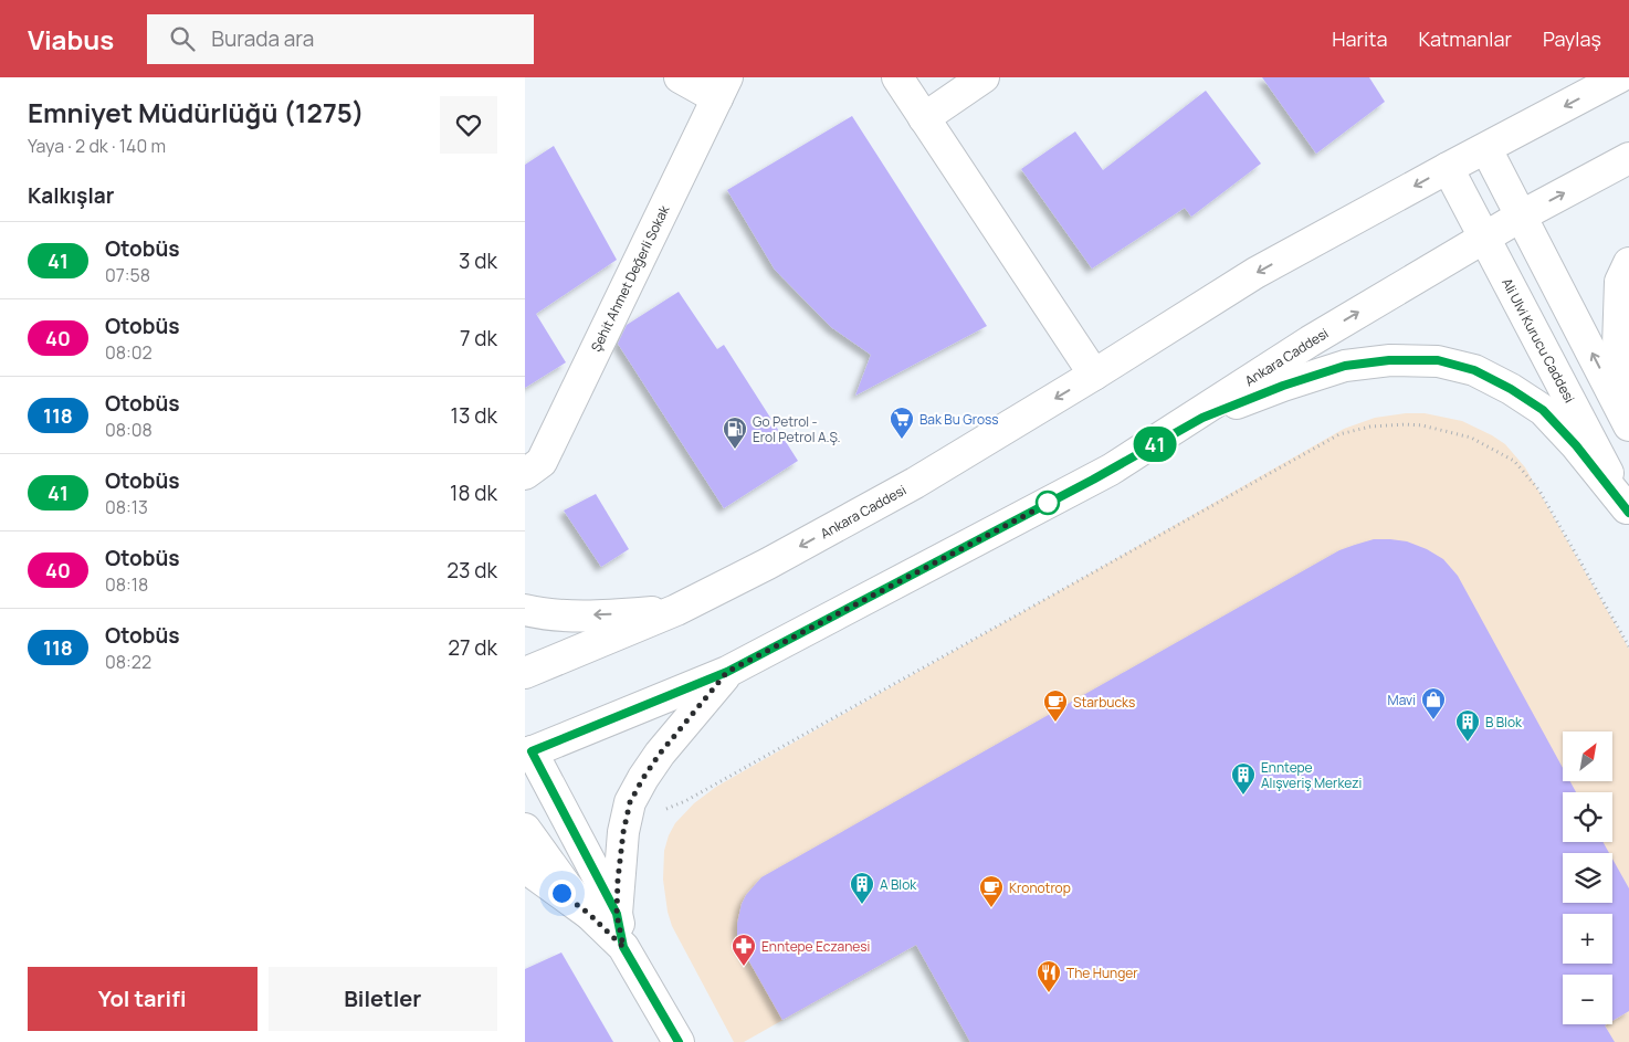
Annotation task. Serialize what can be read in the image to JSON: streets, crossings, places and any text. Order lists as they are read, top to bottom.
{
  "streets": {
    "main road": ["Şehit Ahmet Değerli Sokak", "Ali Ulvi Kurucu Caddesi", "Ankara Caddesi"]
  },
  "crossings": [
    ["Ali Ulvi Kurucu Caddesi", "Ankara Caddesi"]
  ],
  "places": {
    "supermarket": ["Bak Bu Gross"],
    "fuel station": ["Go Petrol - Erol Petrol A.Ş."],
    "shop": ["Mavi"],
    "cafe": ["Starbucks", "Kronotrop"],
    "building": ["B Blok", "Enntepe Alışveriş Merkezi", "A Blok"],
    "pharmacy": ["Enntepe Eczanesi"],
    "restaurant": ["The Hunger"]
  },
  "lines": ["bus line 41"],
  "north": "top right",
  "page": {
    "header": "Viabus",
    "search": "Burada ara",
    "nav": ["Harita", "Katmanlar", "Paylaş"],
    "heading": [
      ["Emniyet Müdürlüğü (1275)", "Yaya · 2 dk · 140 m"],
      "Kalkışlar"
    ],
    "on_map": "41",
    "list": [
      {
        "mark": "41",
        "name": "Otobüs",
        "note": "07:58",
        "value": "3 dk"
      },
      {
        "mark": "40",
        "name": "Otobüs",
        "note": "08:02",
        "value": "7 dk"
      },
      {
        "mark": "118",
        "name": "Otobüs",
        "note": "08:08",
        "value": "13 dk"
      },
      {
        "mark": "41",
        "name": "Otobüs",
        "note": "08:13",
        "value": "18 dk"
      },
      {
        "mark": "40",
        "name": "Otobüs",
        "note": "08:18",
        "value": "23 dk"
      },
      {
        "mark": "118",
        "name": "Otobüs",
        "note": "08:22",
        "value": "27 dk"
      }
    ],
    "map_buttons": ["+", "−"],
    "buttons": ["Yol tarifi", "Biletler"]
  }
}
